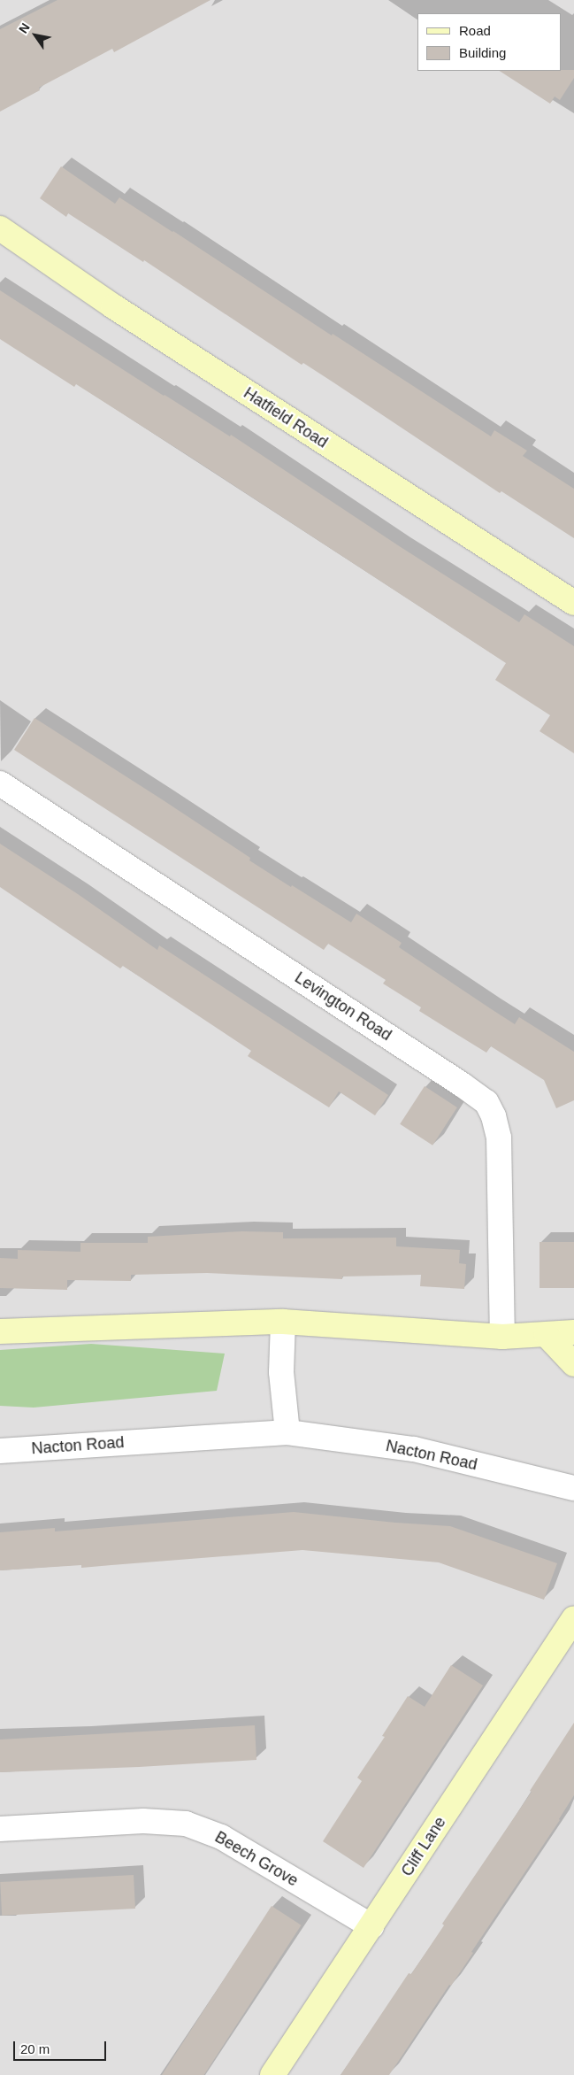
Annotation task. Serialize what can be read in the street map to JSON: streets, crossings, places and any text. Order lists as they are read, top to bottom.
{
  "streets": {
    "street": [
      "Hatfield Road",
      "Levington Road",
      "Nacton Road",
      "Cliff Lane",
      "Beech Grove"
    ]
  },
  "crossings": [
    ["Cliff Lane", "Beech Grove"]
  ],
  "legend": ["Road", "Building"],
  "scale_bar": "20 m",
  "north": "top left"
}
